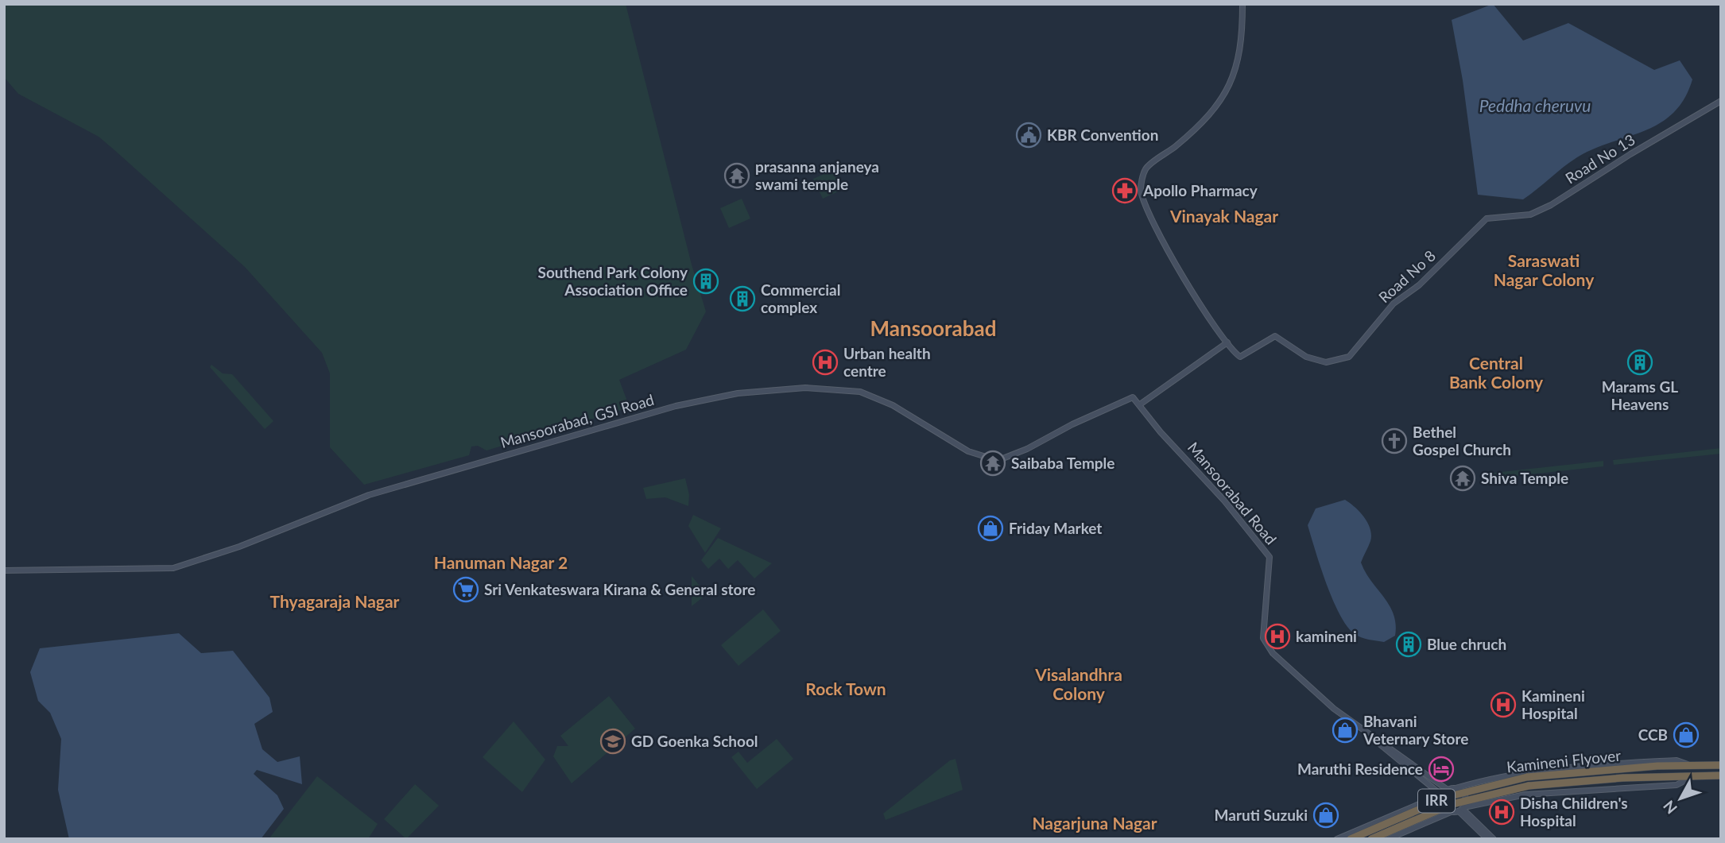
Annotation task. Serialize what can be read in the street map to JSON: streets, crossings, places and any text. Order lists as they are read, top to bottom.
{
  "streets": {
    "highway": ["Kamineni Flyover", "IRR"],
    "street": [
      "Road No 13",
      "Road No 8",
      "Mansoorabad, GSI Road",
      "Mansoorabad Road"
    ]
  },
  "crossings": [
    ["Road No 13", "Road No 8"],
    ["Mansoorabad, GSI Road", "Mansoorabad Road"],
    ["Kamineni Flyover", "IRR"]
  ],
  "districts": [
    "Vinayak Nagar",
    "Saraswati Nagar Colony",
    "Mansoorabad",
    "Central Bank Colony",
    "Hanuman Nagar 2",
    "Thyagaraja Nagar",
    "Visalandhra Colony",
    "Rock Town",
    "Nagarjuna Nagar"
  ],
  "water": ["Peddha cheruvu"],
  "places": {
    "public building": ["KBR Convention"],
    "temple": ["prasanna anjaneya swami temple", "Saibaba Temple", "Shiva Temple"],
    "pharmacy": ["Apollo Pharmacy"],
    "building": [
      "Southend Park Colony Association Office",
      "Commercial complex",
      "Marams GL Heavens",
      "Blue chruch"
    ],
    "hospital": [
      "Urban health centre",
      "kamineni",
      "Kamineni Hospital",
      "Disha Children's Hospital"
    ],
    "church": ["Bethel Gospel Church"],
    "shop": [
      "Friday Market",
      "Bhavani Veternary Store",
      "CCB",
      "Maruti Suzuki"
    ],
    "supermarket": ["Sri Venkateswara Kirana & General store"],
    "school or university": ["GD Goenka School"],
    "hotel": ["Maruthi Residence"]
  },
  "north": "bottom left"
}
